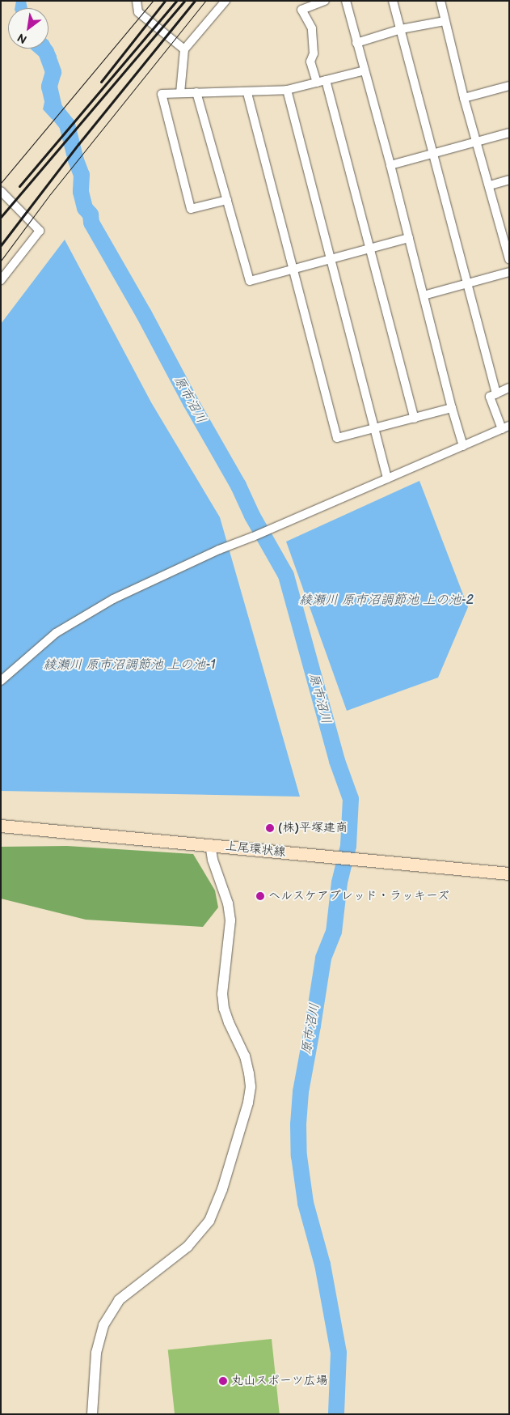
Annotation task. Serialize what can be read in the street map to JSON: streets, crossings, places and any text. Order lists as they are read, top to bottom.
{
  "streets": {
    "main road": ["上尾環状線"]
  },
  "water": ["原市沼川", "綾瀬川 原市沼調節池 上の池-2", "綾瀬川 原市沼調節池 上の池-1"],
  "places": ["(株)平塚建商", "ヘルスケアブレッド・ラッキーズ", "丸山スポーツ広場"],
  "north": "bottom left"
}
